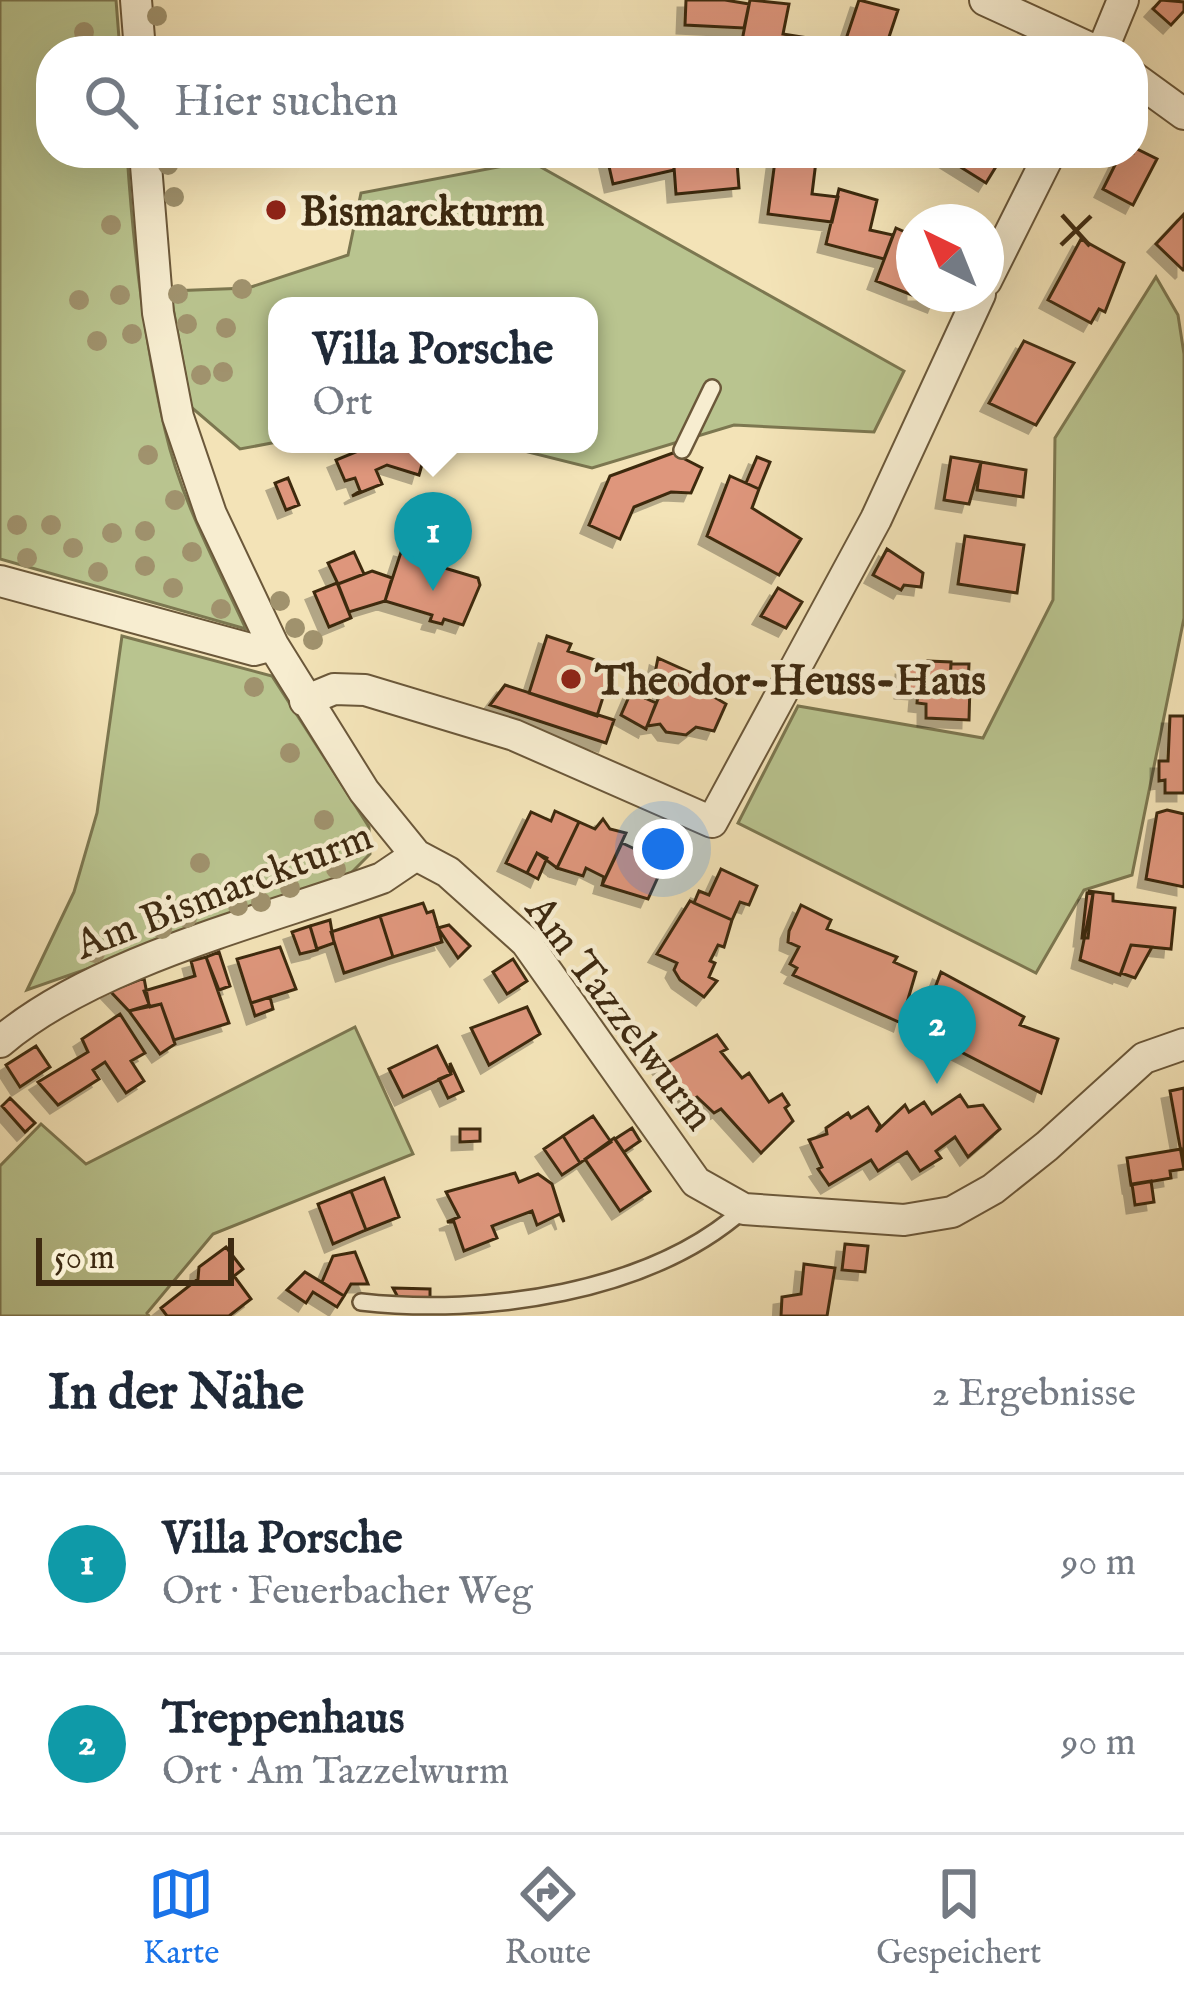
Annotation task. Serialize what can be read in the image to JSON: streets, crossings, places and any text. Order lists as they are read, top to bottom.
{
  "streets": {
    "street": ["Am Bismarckturm", "Am Tazzelwurm"]
  },
  "crossings": [
    ["Am Bismarckturm", "Am Tazzelwurm"]
  ],
  "places": ["Bismarckturm", "Theodor-Heuss-Haus"],
  "scale_bar": "50 m",
  "north": "top left",
  "page": {
    "search": "Hier suchen",
    "popup": ["Villa Porsche", "Ort"],
    "pins": ["1", "2"],
    "scale": "50 m",
    "heading": ["In der Nähe", "2 Ergebnisse"],
    "list": [
      {
        "mark": "1",
        "name": "Villa Porsche",
        "note": "Ort · Feuerbacher Weg",
        "value": "90 m"
      },
      {
        "mark": "2",
        "name": "Treppenhaus",
        "note": "Ort · Am Tazzelwurm",
        "value": "90 m"
      }
    ],
    "nav": ["Karte", "Route", "Gespeichert"]
  }
}
